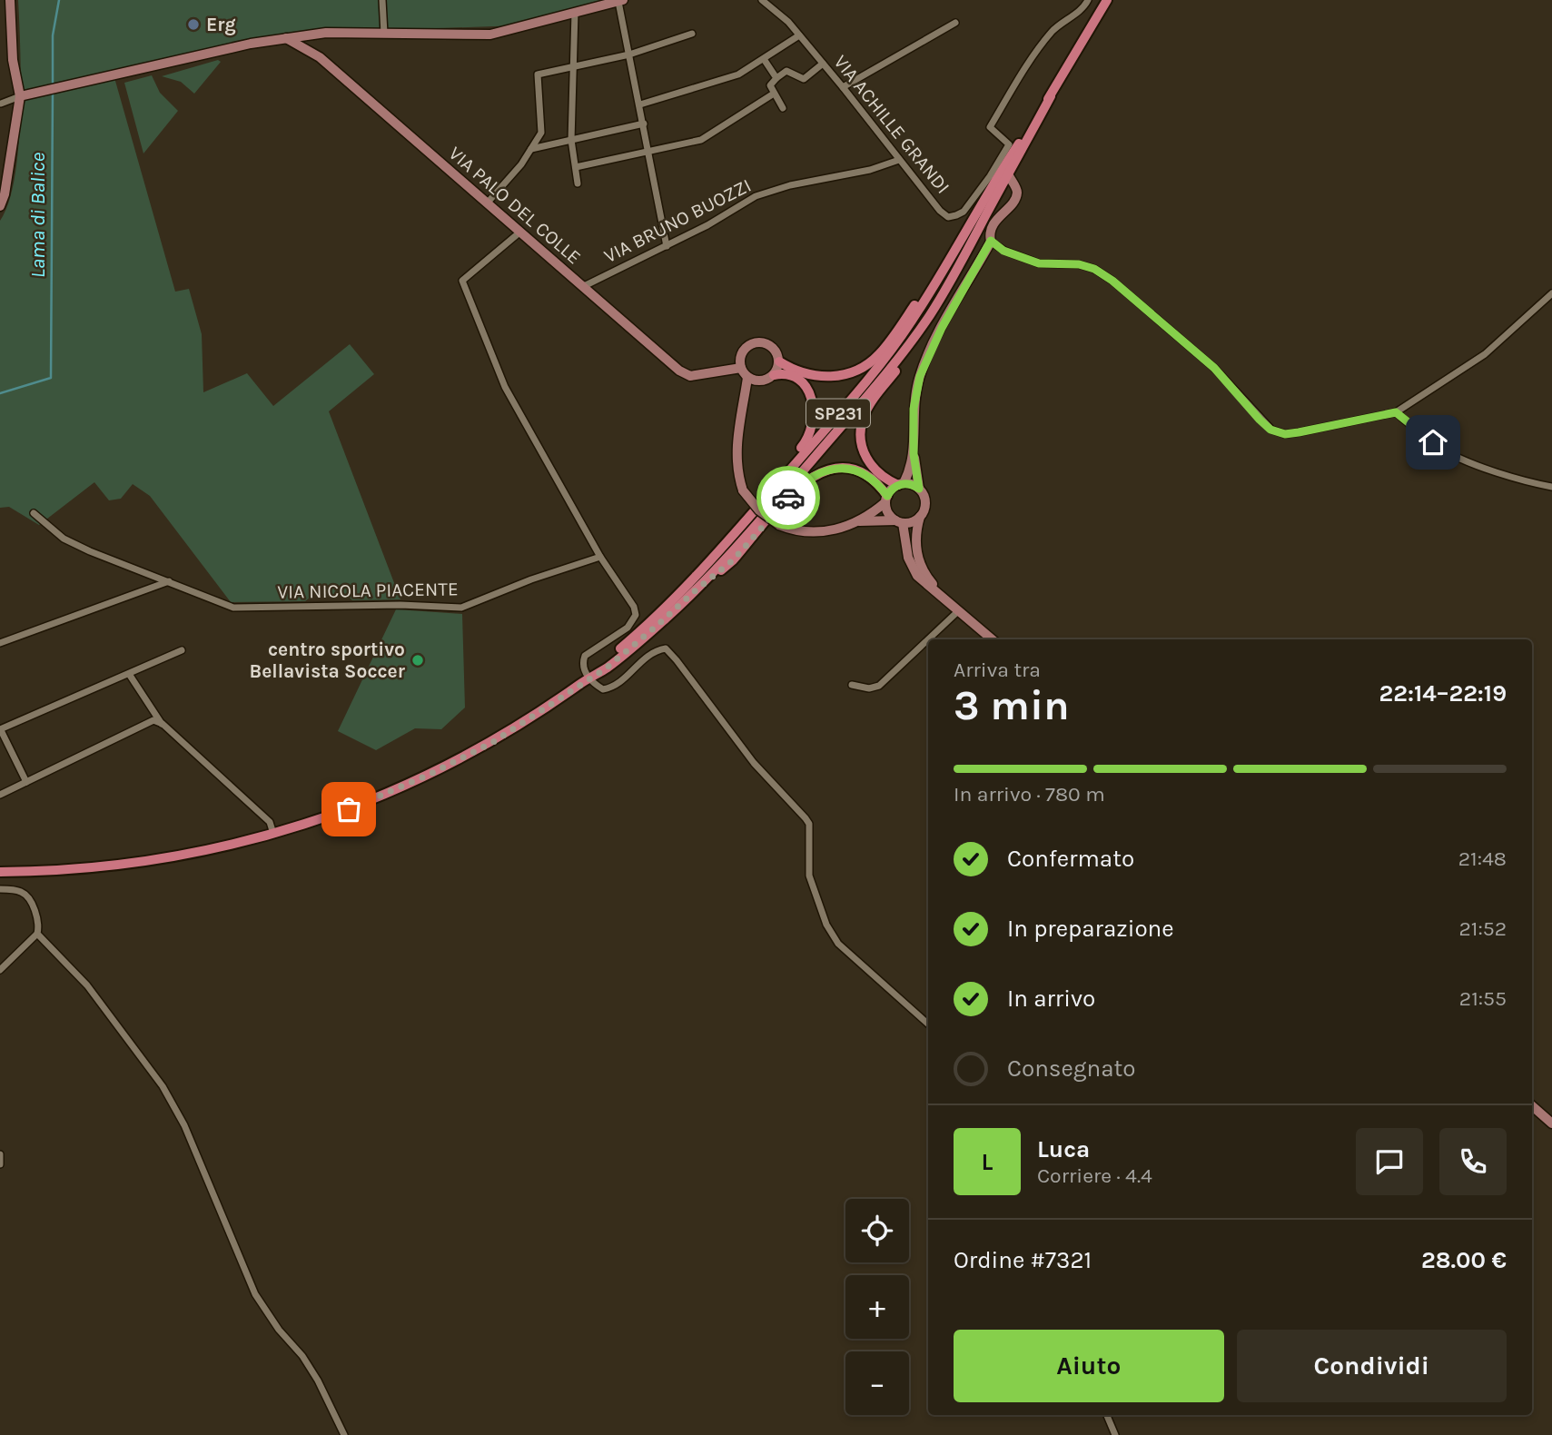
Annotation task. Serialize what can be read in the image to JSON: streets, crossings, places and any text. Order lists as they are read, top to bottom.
{
  "streets": {
    "main road": ["SP231"],
    "street": [
      "VIA ACHILLE GRANDI",
      "VIA PALO DEL COLLE",
      "VIA BRUNO BUOZZI",
      "VIA NICOLA PIACENTE"
    ]
  },
  "crossings": [
    ["VIA ACHILLE GRANDI", "VIA BRUNO BUOZZI"],
    ["VIA PALO DEL COLLE", "VIA BRUNO BUOZZI"]
  ],
  "water": ["Lama di Balice"],
  "places": ["Erg", "centro sportivo Bellavista Soccer"],
  "page": {
    "heading": ["3 min", "Arriva tra", "22:14–22:19"],
    "panel": [
      "Luca",
      "Corriere · 4.4",
      "Ordine #7321",
      "28.00 €"
    ],
    "bar": "In arrivo · 780 m",
    "list": [
      ["Confermato", "21:48"],
      ["In preparazione", "21:52"],
      ["In arrivo", "21:55"],
      "Consegnato"
    ],
    "round": "L",
    "map_buttons": ["+", "−"],
    "buttons": ["Aiuto", "Condividi"]
  }
}
